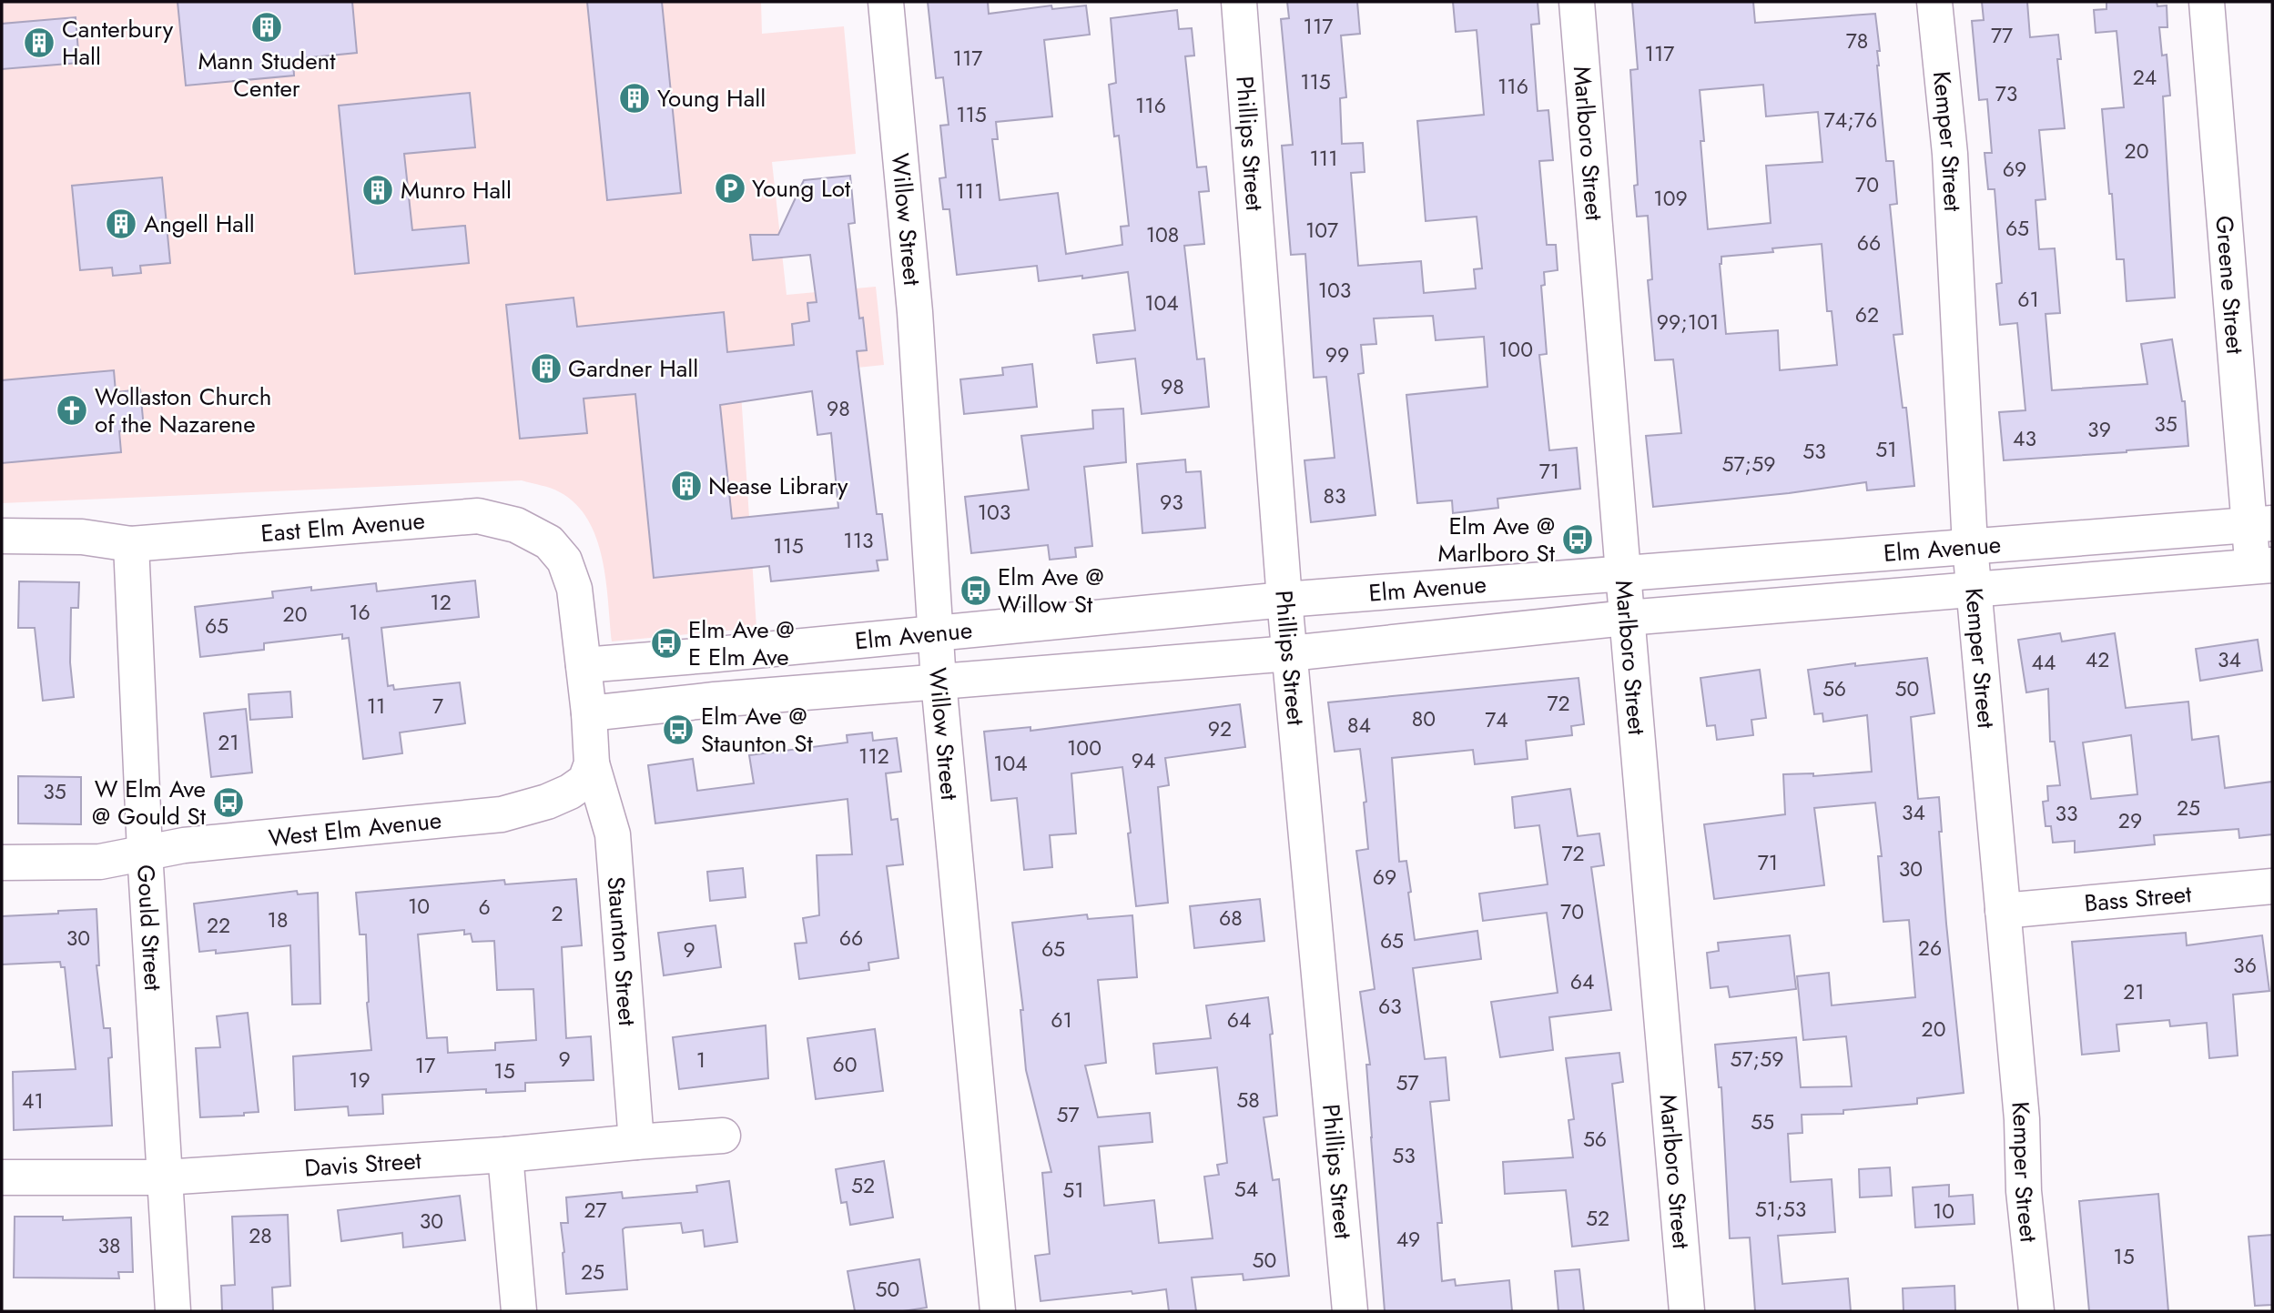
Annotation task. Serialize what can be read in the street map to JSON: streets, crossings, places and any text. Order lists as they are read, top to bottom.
{
  "streets": {
    "street": [
      "Marlboro Street",
      "Kemper Street",
      "Phillips Street",
      "Willow Street",
      "Greene Street",
      "East Elm Avenue",
      "Elm Avenue",
      "West Elm Avenue",
      "Bass Street",
      "Gould Street",
      "Staunton Street",
      "Davis Street"
    ]
  },
  "crossings": [
    ["Marlboro Street", "Elm Avenue"],
    ["Kemper Street", "Elm Avenue"],
    ["Kemper Street", "Bass Street"],
    ["Phillips Street", "Elm Avenue"],
    ["Willow Street", "Elm Avenue"],
    ["Greene Street", "Elm Avenue"],
    ["East Elm Avenue", "Elm Avenue"],
    ["East Elm Avenue", "Gould Street"],
    ["West Elm Avenue", "Gould Street"],
    ["West Elm Avenue", "Staunton Street"],
    ["Gould Street", "Davis Street"],
    ["Staunton Street", "Davis Street"]
  ],
  "places": {
    "building": [
      "Mann Student Center",
      "Canterbury Hall",
      "Young Hall",
      "Munro Hall",
      "Angell Hall",
      "Gardner Hall",
      "Nease Library"
    ],
    "parking": ["Young Lot"],
    "church": ["Wollaston Church of the Nazarene"],
    "bus stop": [
      "Elm Ave @ Marlboro St",
      "Elm Ave @ Willow St",
      "Elm Ave @ E Elm Ave",
      "Elm Ave @ Staunton St",
      "W Elm Ave @ Gould St"
    ]
  },
  "house_numbers": [
    "117",
    "77",
    "78",
    "117",
    "117",
    "24",
    "115",
    "116",
    "73",
    "116",
    "115",
    "74;76",
    "20",
    "111",
    "69",
    "70",
    "111",
    "109",
    "65",
    "107",
    "108",
    "66",
    "103",
    "61",
    "104",
    "62",
    "99;101",
    "100",
    "99",
    "98",
    "98",
    "35",
    "39",
    "43",
    "51",
    "53",
    "57;59",
    "71",
    "83",
    "93",
    "103",
    "113",
    "115",
    "12",
    "16",
    "20",
    "65",
    "42",
    "34",
    "44",
    "56",
    "50",
    "72",
    "11",
    "7",
    "80",
    "74",
    "84",
    "92",
    "21",
    "100",
    "112",
    "94",
    "104",
    "35",
    "25",
    "34",
    "33",
    "29",
    "72",
    "71",
    "30",
    "69",
    "10",
    "6",
    "70",
    "2",
    "68",
    "18",
    "22",
    "30",
    "66",
    "65",
    "26",
    "65",
    "9",
    "36",
    "64",
    "21",
    "63",
    "61",
    "64",
    "20",
    "9",
    "57;59",
    "1",
    "60",
    "17",
    "15",
    "19",
    "57",
    "58",
    "41",
    "57",
    "55",
    "56",
    "53",
    "52",
    "54",
    "51",
    "51;53",
    "27",
    "10",
    "52",
    "30",
    "28",
    "49",
    "38",
    "15",
    "50",
    "25",
    "50"
  ]
}
